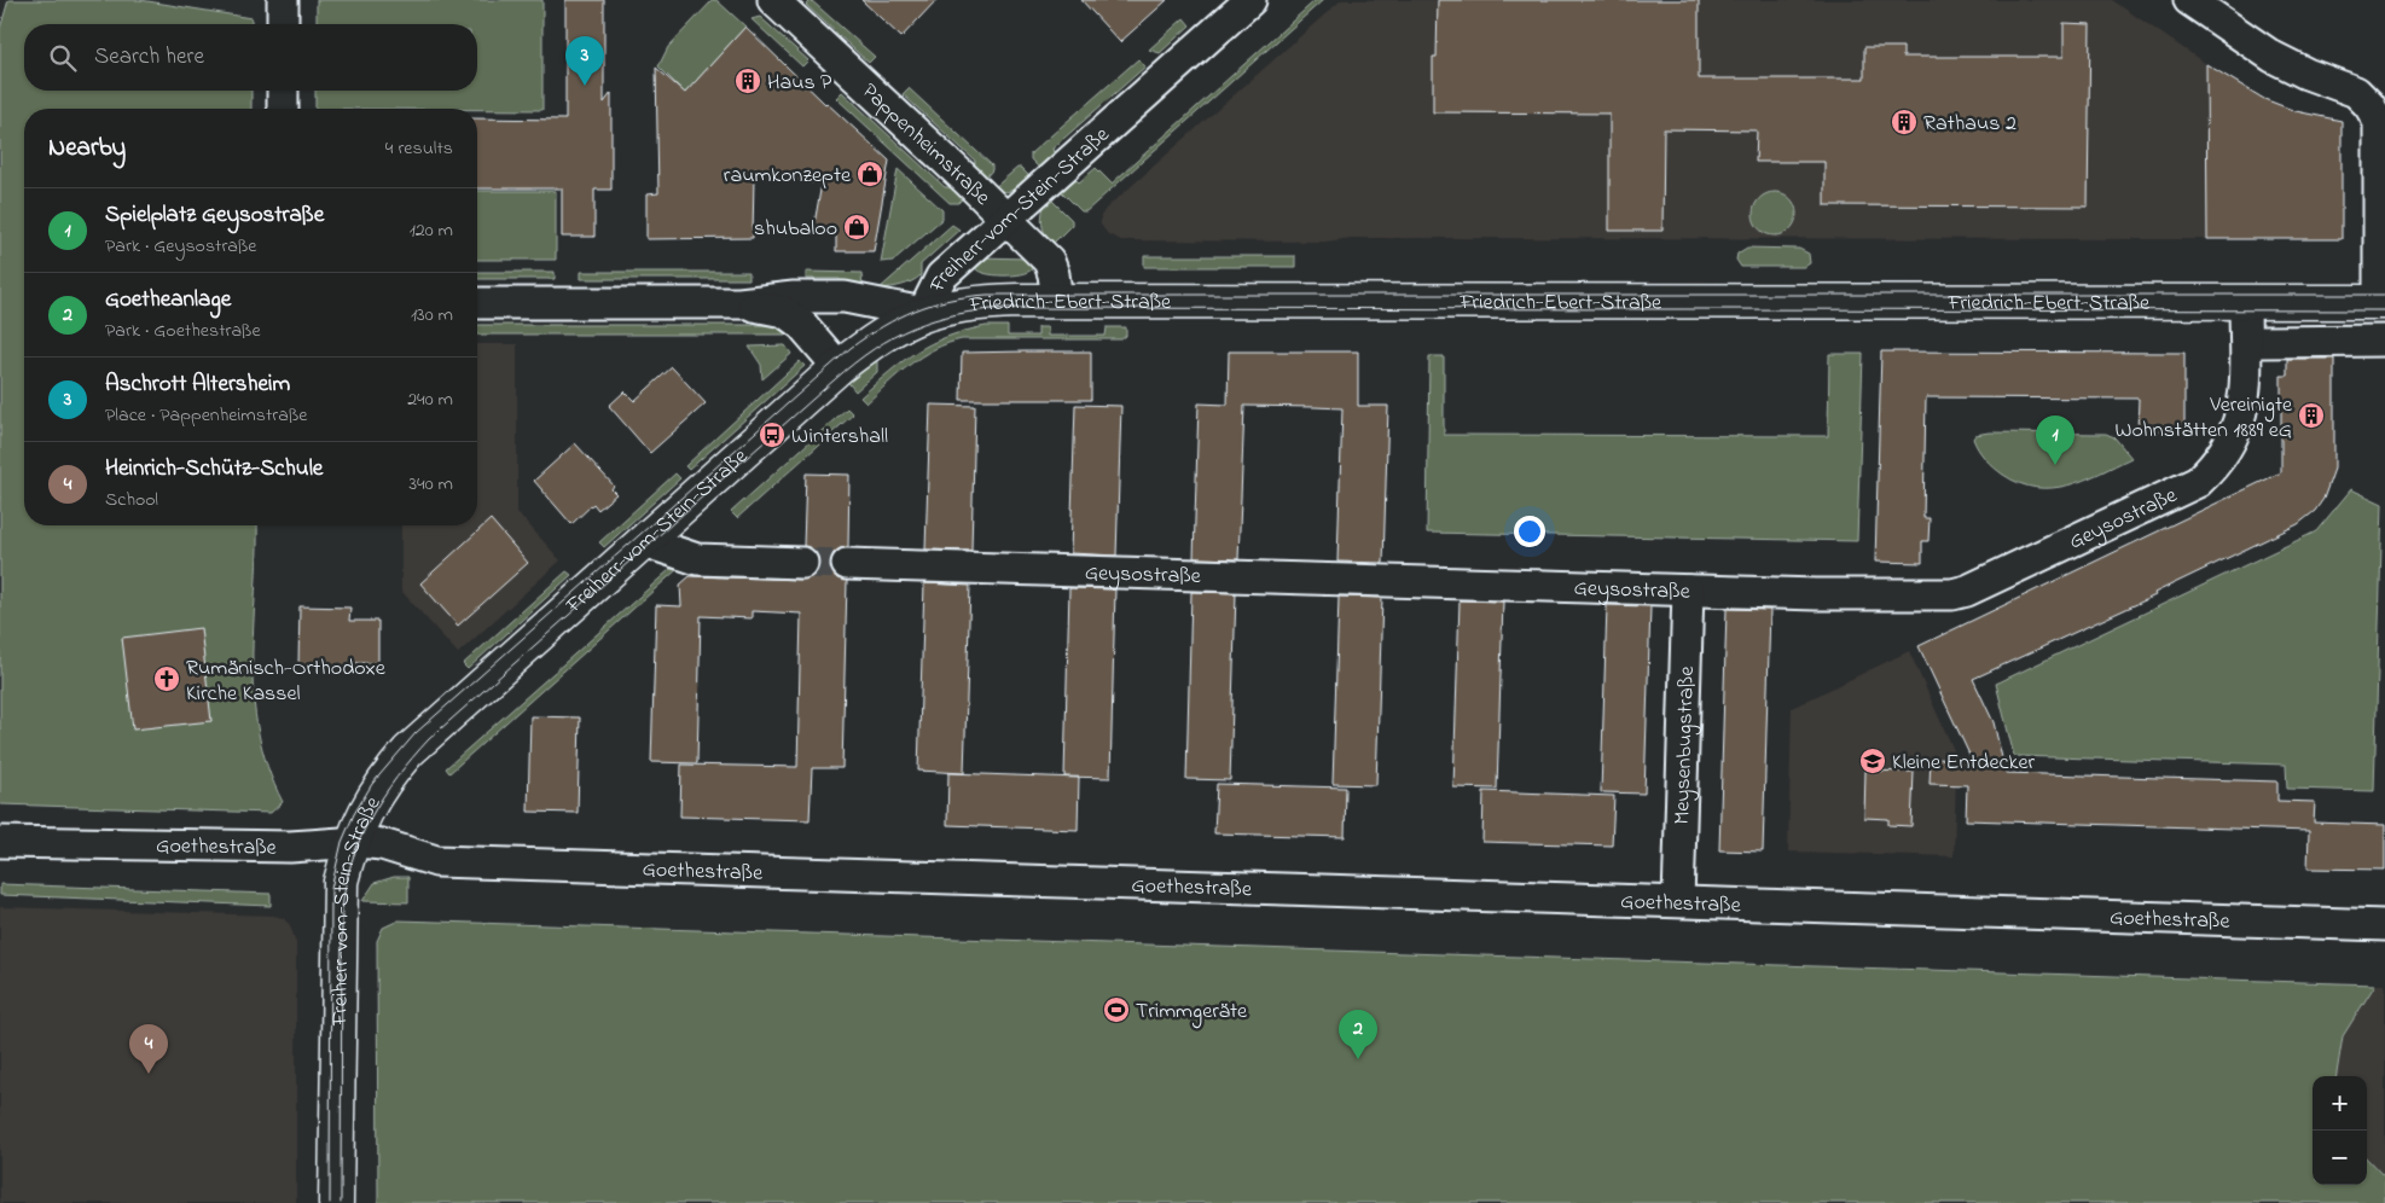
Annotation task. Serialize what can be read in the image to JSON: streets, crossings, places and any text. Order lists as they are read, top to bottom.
{
  "streets": {
    "street": [
      "Pappenheimstraße",
      "Freiherr-vom-Stein-Straße",
      "Friedrich-Ebert-Straße",
      "Geysostraße",
      "Meysenbugstraße",
      "Goethestraße"
    ]
  },
  "crossings": [
    ["Pappenheimstraße", "Freiherr-vom-Stein-Straße"],
    ["Pappenheimstraße", "Friedrich-Ebert-Straße"],
    ["Freiherr-vom-Stein-Straße", "Friedrich-Ebert-Straße"],
    ["Freiherr-vom-Stein-Straße", "Goethestraße"],
    ["Friedrich-Ebert-Straße", "Geysostraße"],
    ["Geysostraße", "Meysenbugstraße"],
    ["Meysenbugstraße", "Goethestraße"]
  ],
  "places": {
    "building": ["Haus P", "Rathaus 2", "Vereinigte Wohnstätten 1889 eG"],
    "shop": ["raumkonzepte", "shubaloo"],
    "bus stop": ["Wintershall"],
    "church": ["Rumänisch-Orthodoxe Kirche Kassel"],
    "school or university": ["Kleine Entdecker"],
    "sports": ["Trimmgeräte"]
  },
  "page": {
    "search": "Search here",
    "pins": [
      "3",
      "1",
      "2",
      "4"
    ],
    "heading": ["Nearby", "4 results"],
    "list": [
      {
        "mark": "1",
        "name": "Spielplatz Geysostraße",
        "note": "Park · Geysostraße",
        "value": "120 m"
      },
      {
        "mark": "2",
        "name": "Goetheanlage",
        "note": "Park · Goethestraße",
        "value": "130 m"
      },
      {
        "mark": "3",
        "name": "Aschrott Altersheim",
        "note": "Place · Pappenheimstraße",
        "value": "240 m"
      },
      {
        "mark": "4",
        "name": "Heinrich-Schütz-Schule",
        "note": "School",
        "value": "340 m"
      }
    ],
    "map_buttons": ["+", "−"]
  }
}
